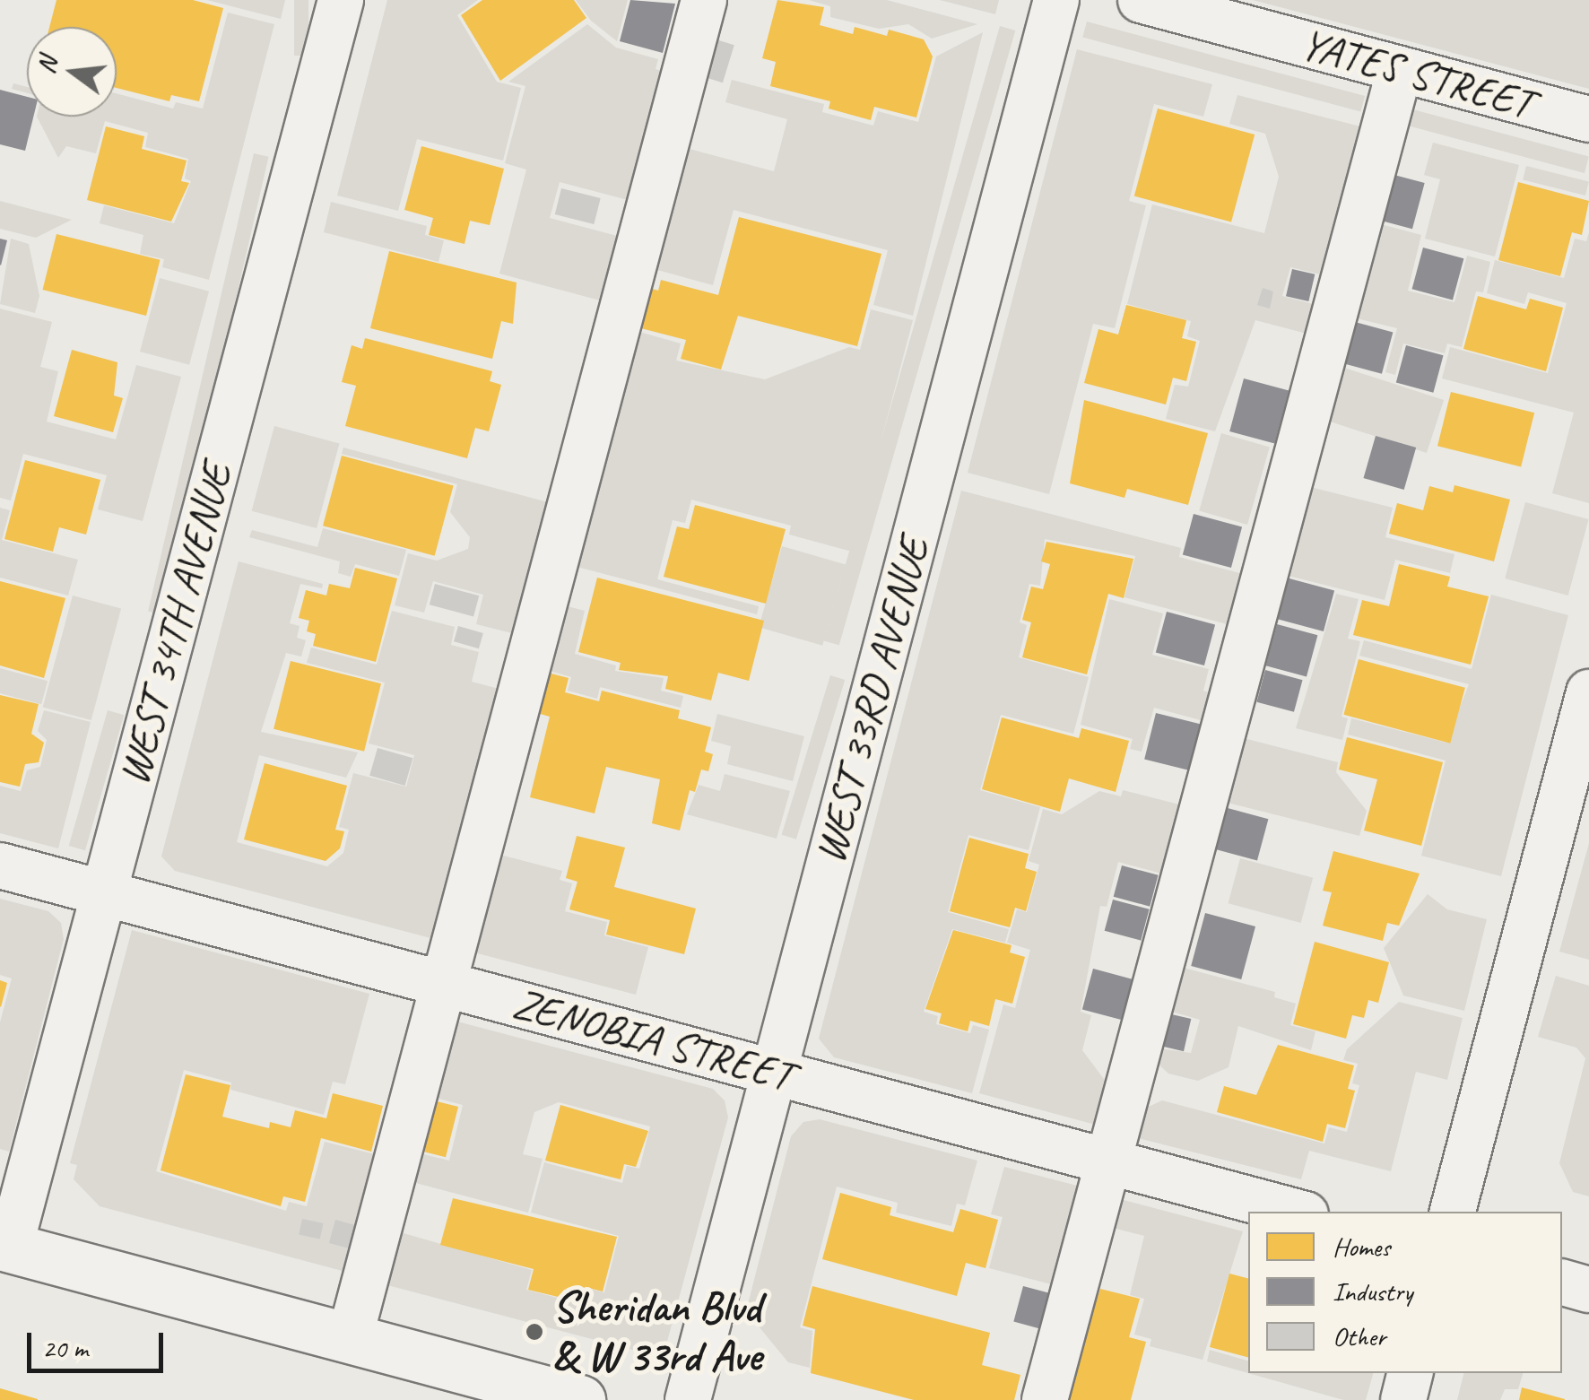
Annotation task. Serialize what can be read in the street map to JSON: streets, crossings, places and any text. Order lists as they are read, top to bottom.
{
  "streets": {
    "street": [
      "YATES STREET",
      "WEST 34TH AVENUE",
      "WEST 33RD AVENUE",
      "ZENOBIA STREET"
    ]
  },
  "crossings": [
    ["WEST 34TH AVENUE", "ZENOBIA STREET"],
    ["WEST 33RD AVENUE", "ZENOBIA STREET"]
  ],
  "places": ["Sheridan Blvd & W 33rd Ave"],
  "legend": ["Homes", "Industry", "Other"],
  "scale_bar": "20 m",
  "north": "left"
}
